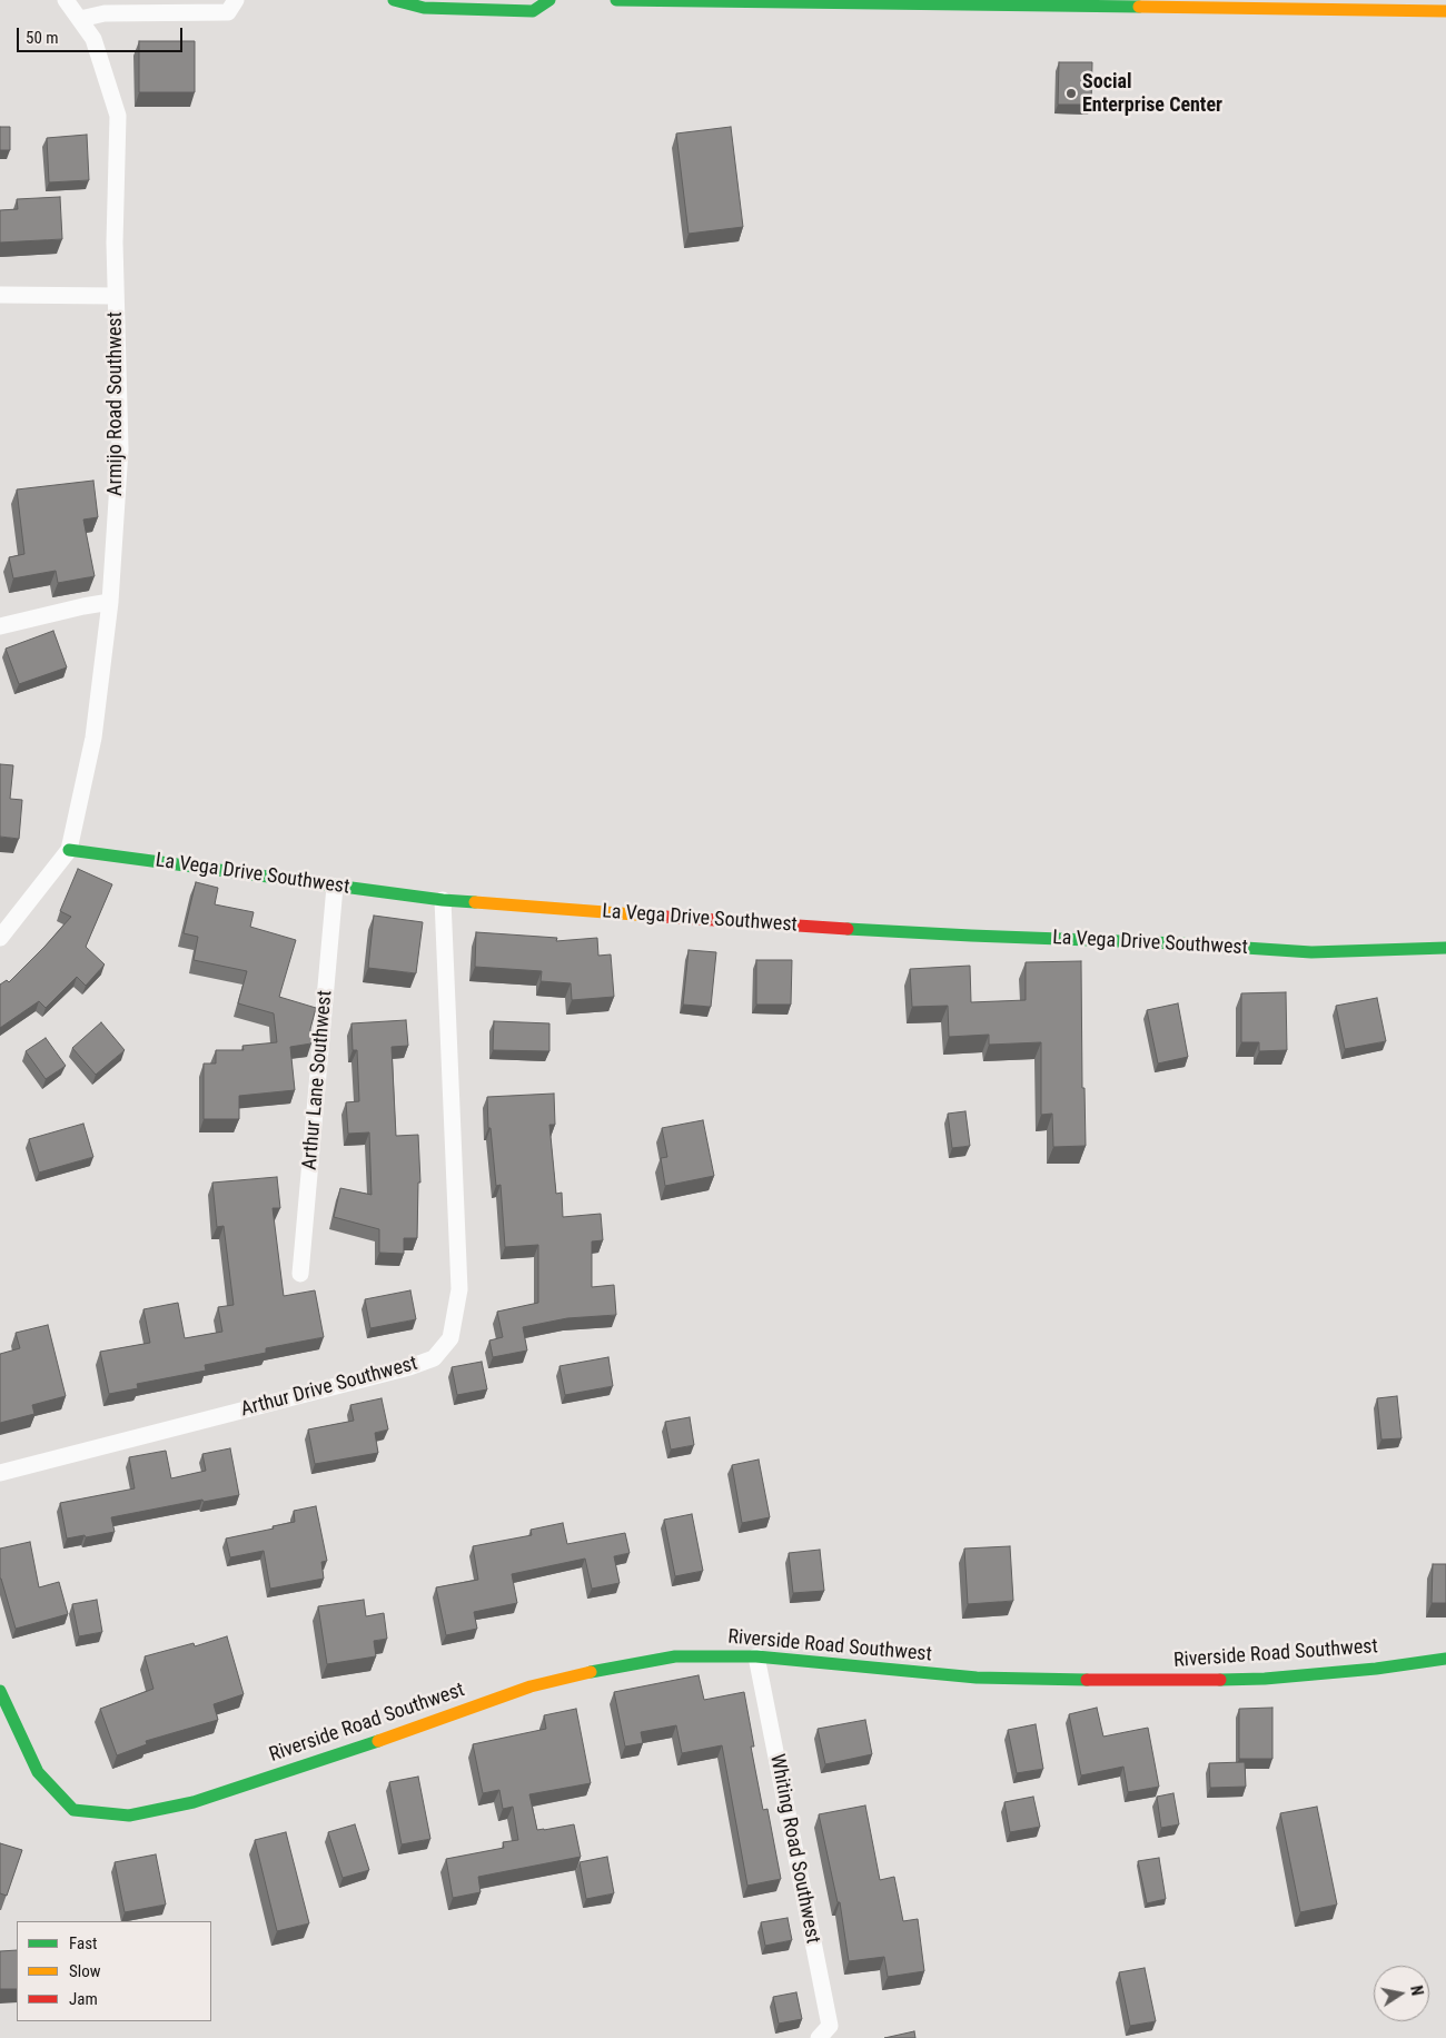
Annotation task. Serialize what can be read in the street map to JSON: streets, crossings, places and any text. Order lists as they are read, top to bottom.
{
  "streets": {
    "street": [
      "Armijo Road Southwest",
      "La Vega Drive Southwest",
      "Arthur Lane Southwest",
      "Arthur Drive Southwest",
      "Riverside Road Southwest",
      "Whiting Road Southwest"
    ]
  },
  "crossings": [
    ["Armijo Road Southwest", "La Vega Drive Southwest"],
    ["La Vega Drive Southwest", "Arthur Lane Southwest"],
    ["La Vega Drive Southwest", "Arthur Drive Southwest"],
    ["Riverside Road Southwest", "Whiting Road Southwest"]
  ],
  "places": ["Social Enterprise Center"],
  "legend": ["Fast", "Slow", "Jam"],
  "scale_bar": "50 m",
  "north": "right"
}
